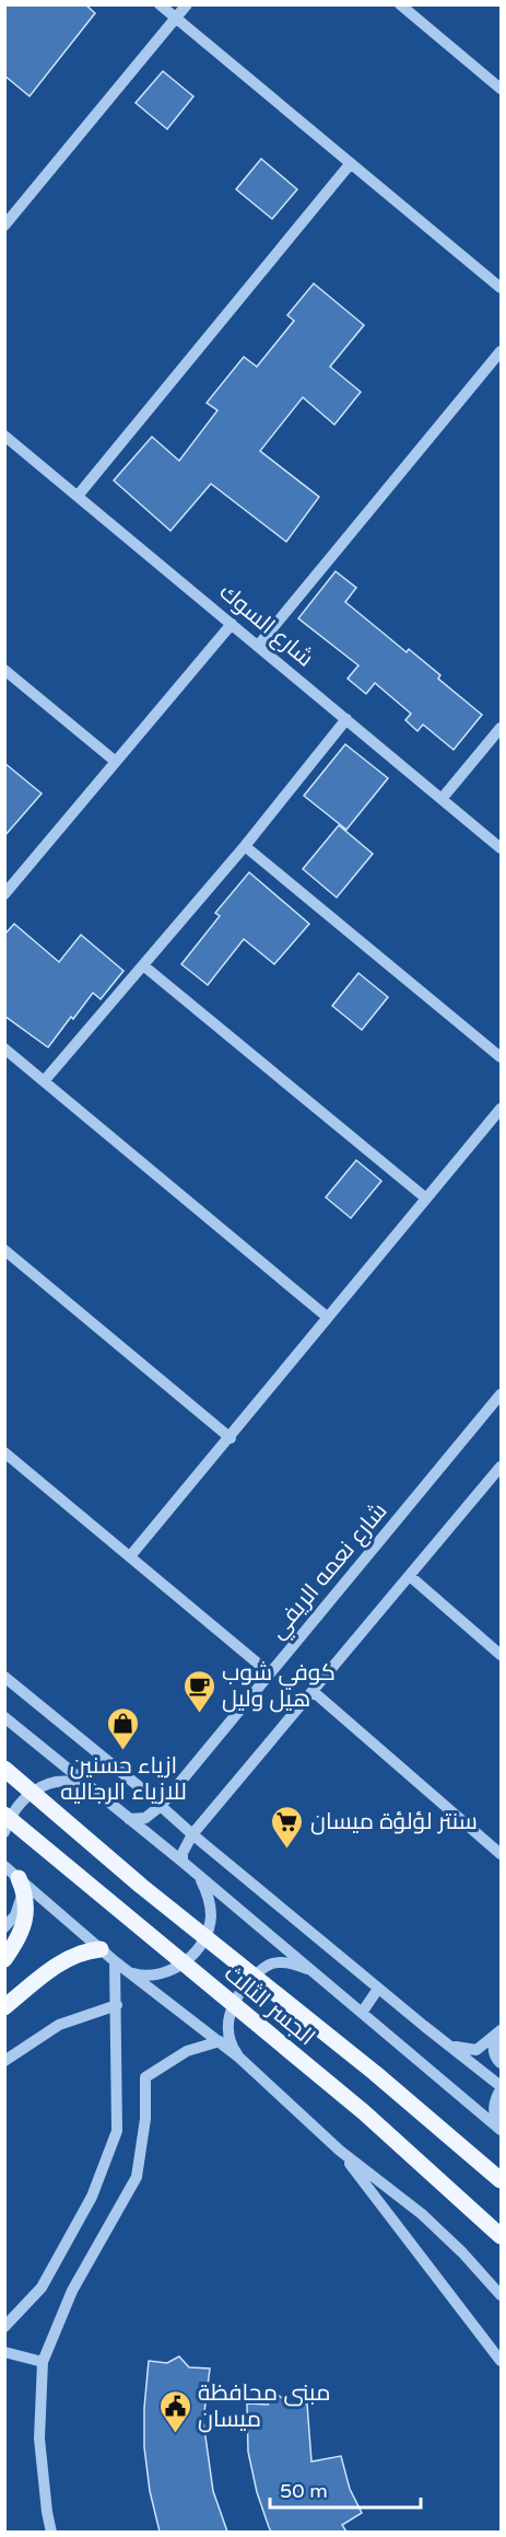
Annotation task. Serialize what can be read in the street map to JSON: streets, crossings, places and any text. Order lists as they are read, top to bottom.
{
  "streets": {
    "main road": ["الجسر الثالث"],
    "street": ["شارع السوك", "شارع نعمه الريفي"]
  },
  "places": {
    "cafe": ["كوفي شوب هيل وليل"],
    "shop": ["ازياء حسنين للازياء الرجاليه"],
    "supermarket": ["سنتر لؤلؤة ميسان"],
    "public building": ["مبنى محافظة ميسان"]
  },
  "scale_bar": "50 m"
}
